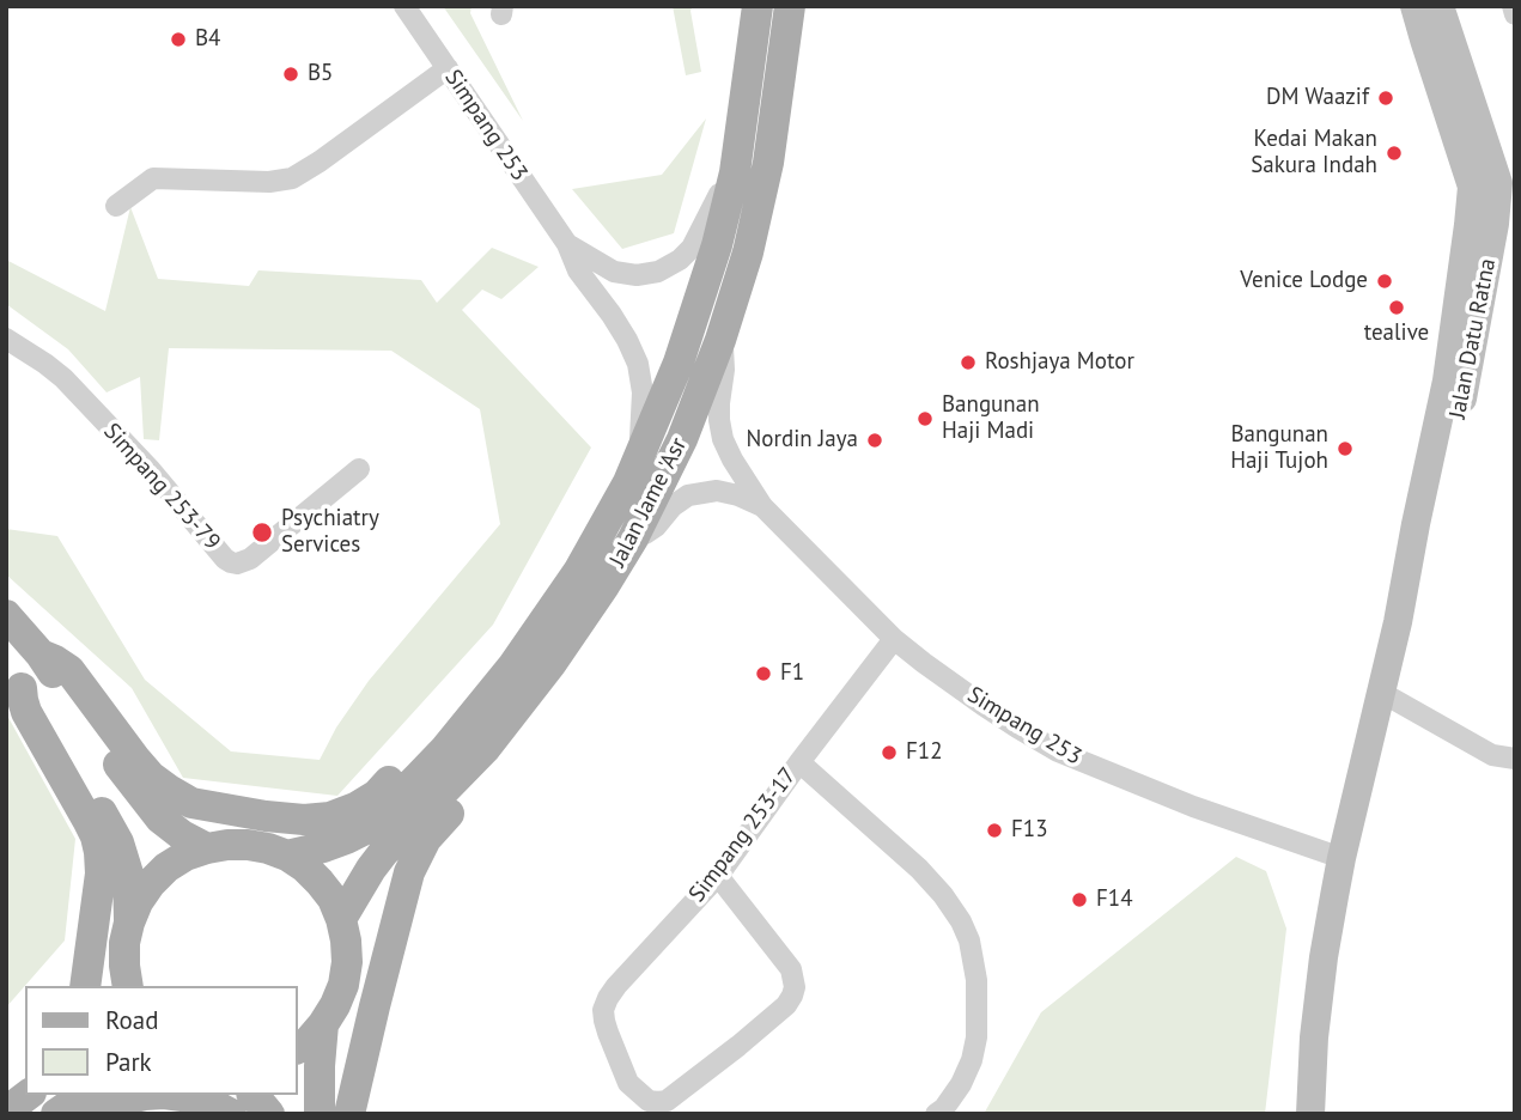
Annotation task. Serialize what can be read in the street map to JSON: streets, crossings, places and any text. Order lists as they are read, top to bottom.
{
  "streets": {
    "main road": ["Jalan Datu Ratna", "Jalan Jame 'Asr"],
    "street": ["Simpang 253", "Simpang 253-79", "Simpang 253-17"]
  },
  "crossings": [
    ["Simpang 253", "Jalan Datu Ratna"],
    ["Simpang 253", "Jalan Jame 'Asr"],
    ["Simpang 253", "Simpang 253-17"]
  ],
  "places": [
    "B4",
    "B5",
    "DM Waazif",
    "Kedai Makan Sakura Indah",
    "Venice Lodge",
    "tealive",
    "Roshjaya Motor",
    "Bangunan Haji Madi",
    "Nordin Jaya",
    "Bangunan Haji Tujoh",
    "Psychiatry Services",
    "F1",
    "F12",
    "F13",
    "F14"
  ],
  "legend": ["Road", "Park"]
}
